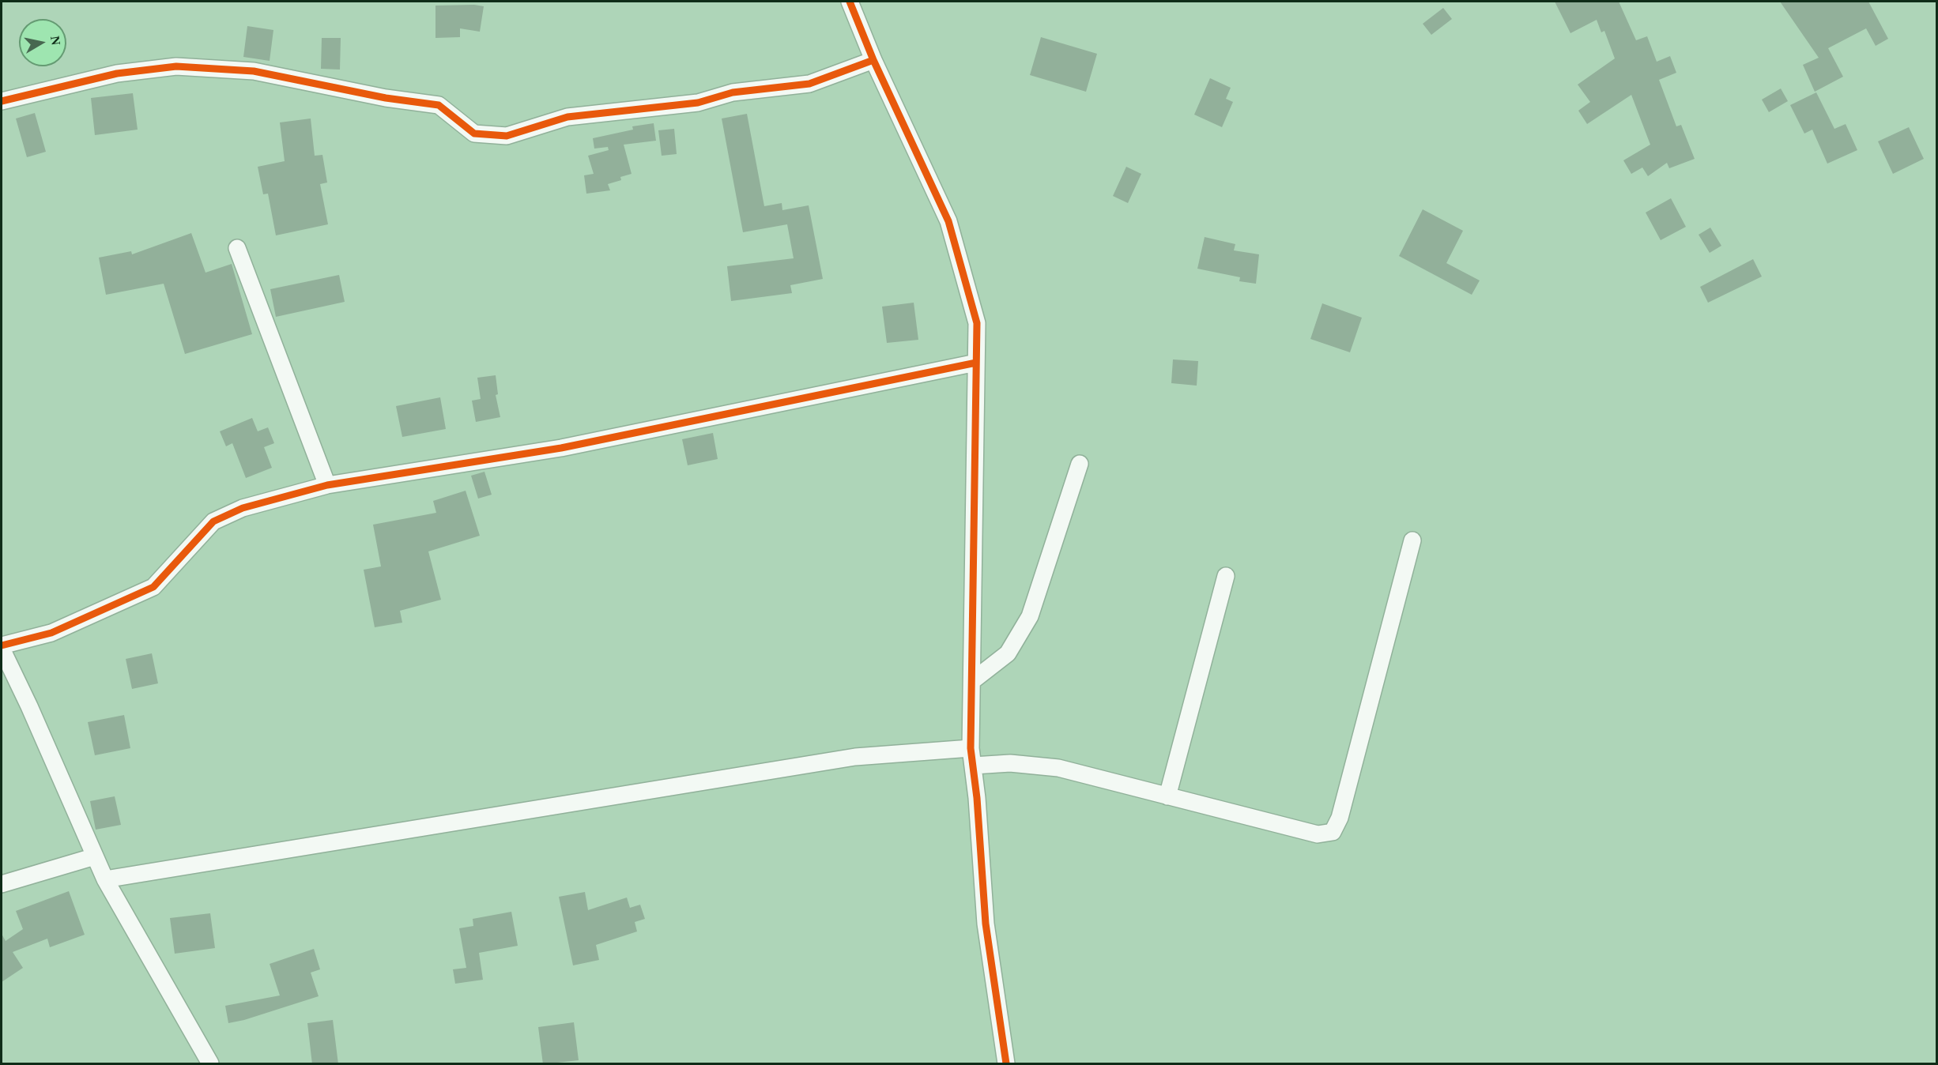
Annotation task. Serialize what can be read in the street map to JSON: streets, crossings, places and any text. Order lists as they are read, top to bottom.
{
  "north": "right"
}
